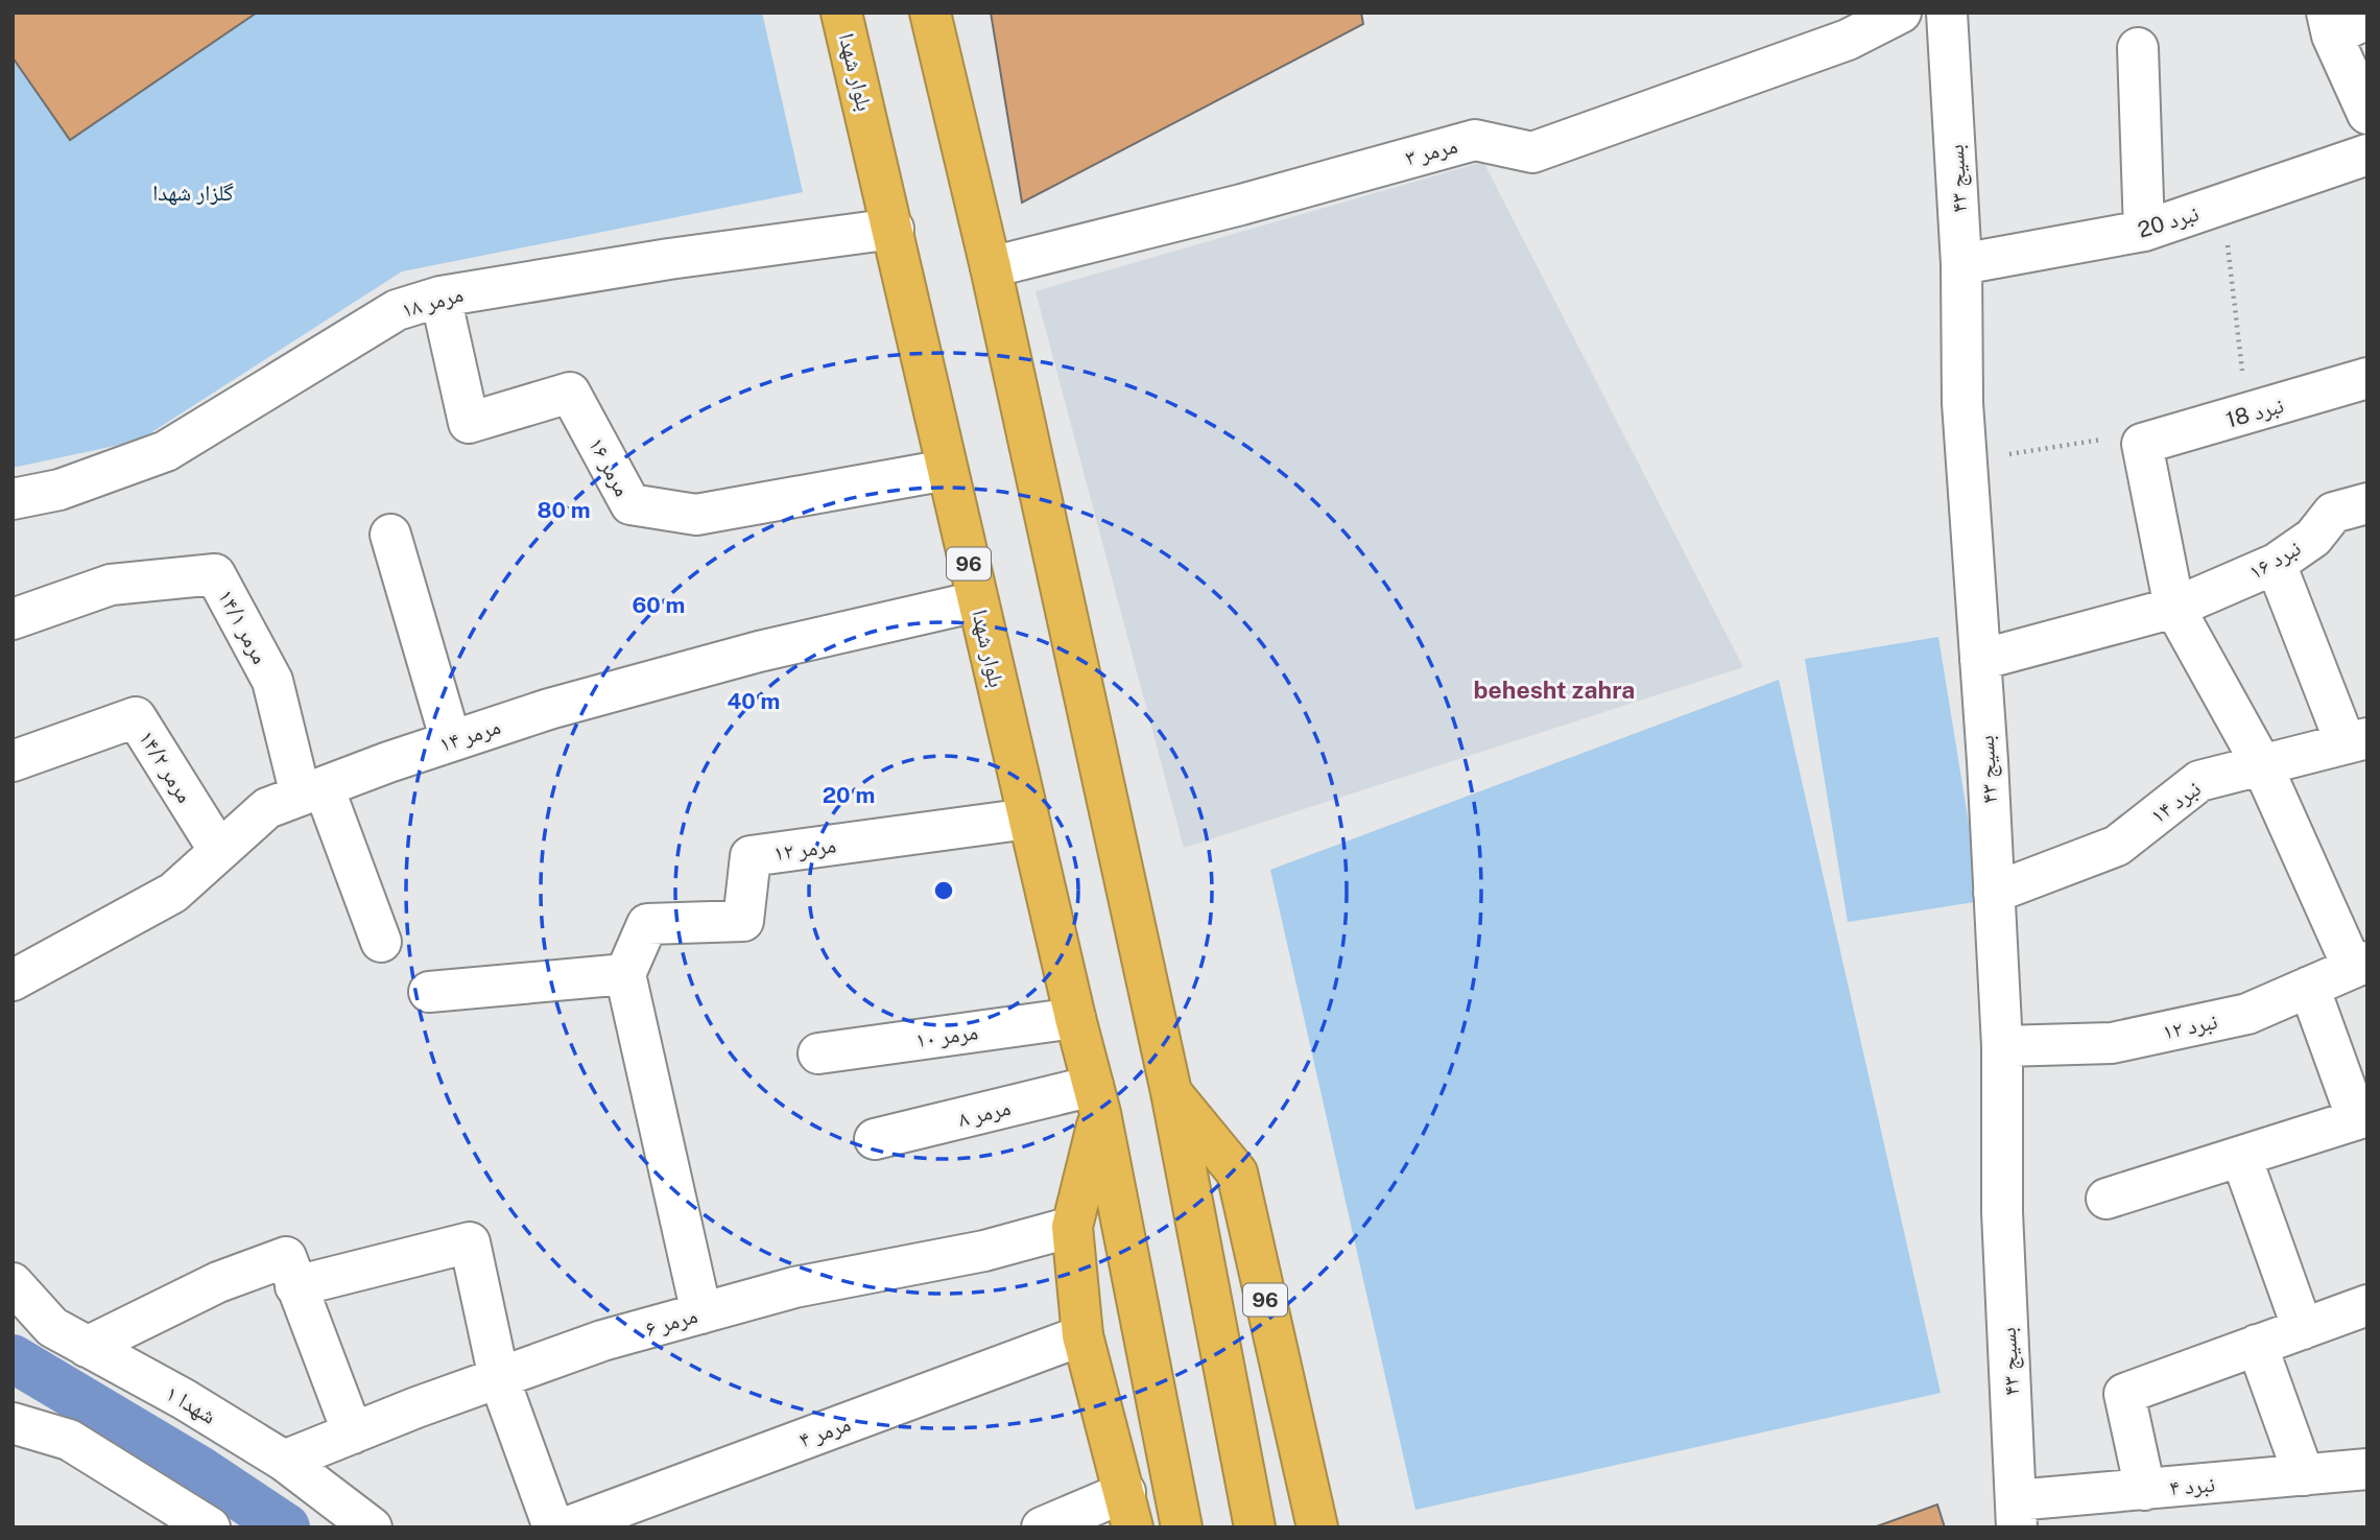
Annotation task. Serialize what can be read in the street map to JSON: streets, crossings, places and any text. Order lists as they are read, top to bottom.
{
  "streets": {
    "highway": ["بلوار شهدا", "96"],
    "street": [
      "مرمر ۳",
      "بسیج ۴۳",
      "نبرد 20",
      "مرمر ۱۸",
      "نبرد 18",
      "مرمر ۱۶",
      "نبرد ۱۶",
      "مرمر ۱۴/۱",
      "مرمر ۱۴",
      "مرمر ۱۴/۲",
      "نبرد ۱۴",
      "مرمر ۱۲",
      "نبرد ۱۲",
      "مرمر ۱۰",
      "مرمر ۸",
      "مرمر ۶",
      "شهدا ۱",
      "مرمر ۴",
      "نبرد ۴"
    ]
  },
  "crossings": [
    ["بلوار شهدا", "مرمر ۱۸"],
    ["بلوار شهدا", "مرمر ۱۶"],
    ["بلوار شهدا", "96"],
    ["بلوار شهدا", "مرمر ۱۴"],
    ["بلوار شهدا", "مرمر ۱۲"],
    ["بلوار شهدا", "مرمر ۱۰"],
    ["بلوار شهدا", "مرمر ۸"],
    ["مرمر ۳", "96"],
    ["بسیج ۴۳", "نبرد 20"],
    ["بسیج ۴۳", "نبرد ۱۶"],
    ["بسیج ۴۳", "نبرد ۱۴"],
    ["بسیج ۴۳", "نبرد ۱۲"],
    ["بسیج ۴۳", "نبرد ۴"],
    ["مرمر ۱۸", "مرمر ۱۶"],
    ["96", "مرمر ۸"],
    ["96", "مرمر ۶"],
    ["96", "مرمر ۴"],
    ["مرمر ۱۴/۱", "مرمر ۱۴"],
    ["مرمر ۱۴", "مرمر ۱۴/۲"],
    ["مرمر ۶", "شهدا ۱"]
  ],
  "districts": ["behesht zahra"],
  "parks": ["گلزار شهدا"],
  "rings": [
    "80 m",
    "60 m",
    "40 m",
    "20 m"
  ]
}
